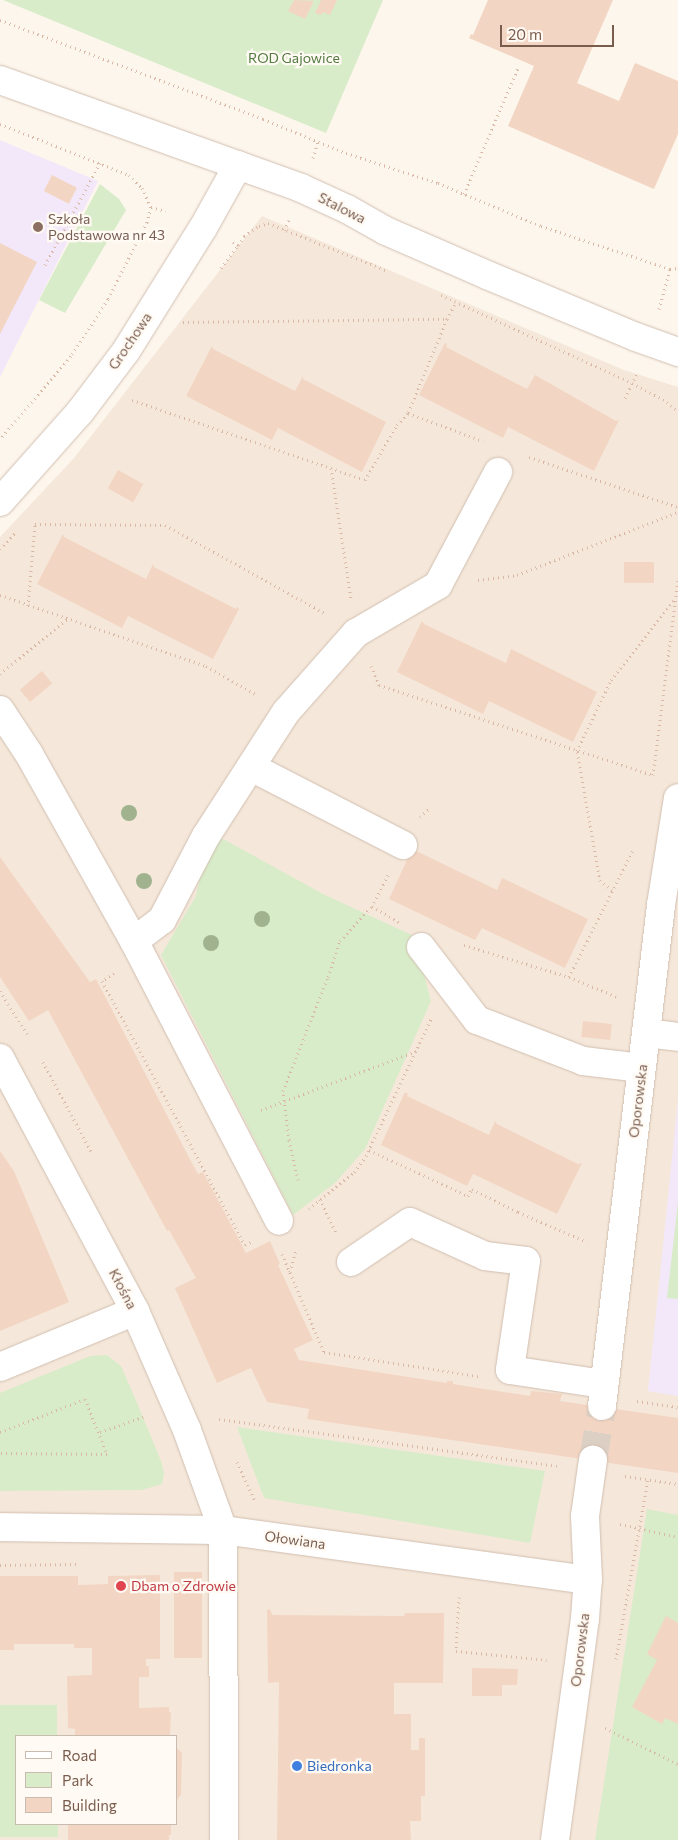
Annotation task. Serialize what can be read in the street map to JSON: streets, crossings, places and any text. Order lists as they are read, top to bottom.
{
  "streets": {
    "street": [
      "Stalowa",
      "Grochowa",
      "Oporowska",
      "Kłośna",
      "Ołowiana"
    ]
  },
  "crossings": [
    ["Stalowa", "Grochowa"],
    ["Oporowska", "Ołowiana"],
    ["Kłośna", "Ołowiana"]
  ],
  "parks": ["ROD Gajowice"],
  "places": ["Szkoła Podstawowa nr 43", "Dbam o Zdrowie", "Biedronka"],
  "legend": ["Road", "Park", "Building"],
  "scale_bar": "20 m"
}
